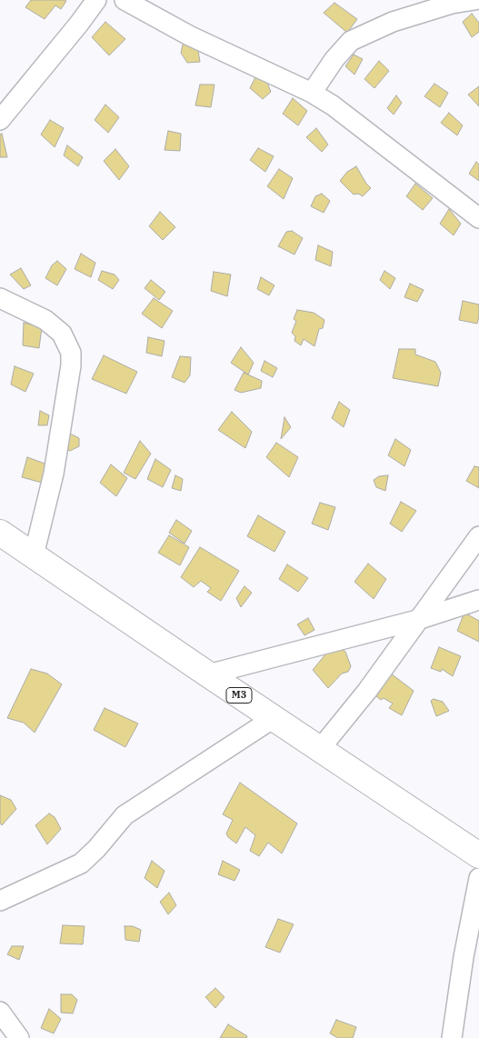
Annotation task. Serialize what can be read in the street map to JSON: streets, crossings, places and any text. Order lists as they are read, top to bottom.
{
  "streets": {
    "main road": ["M3"]
  }
}
